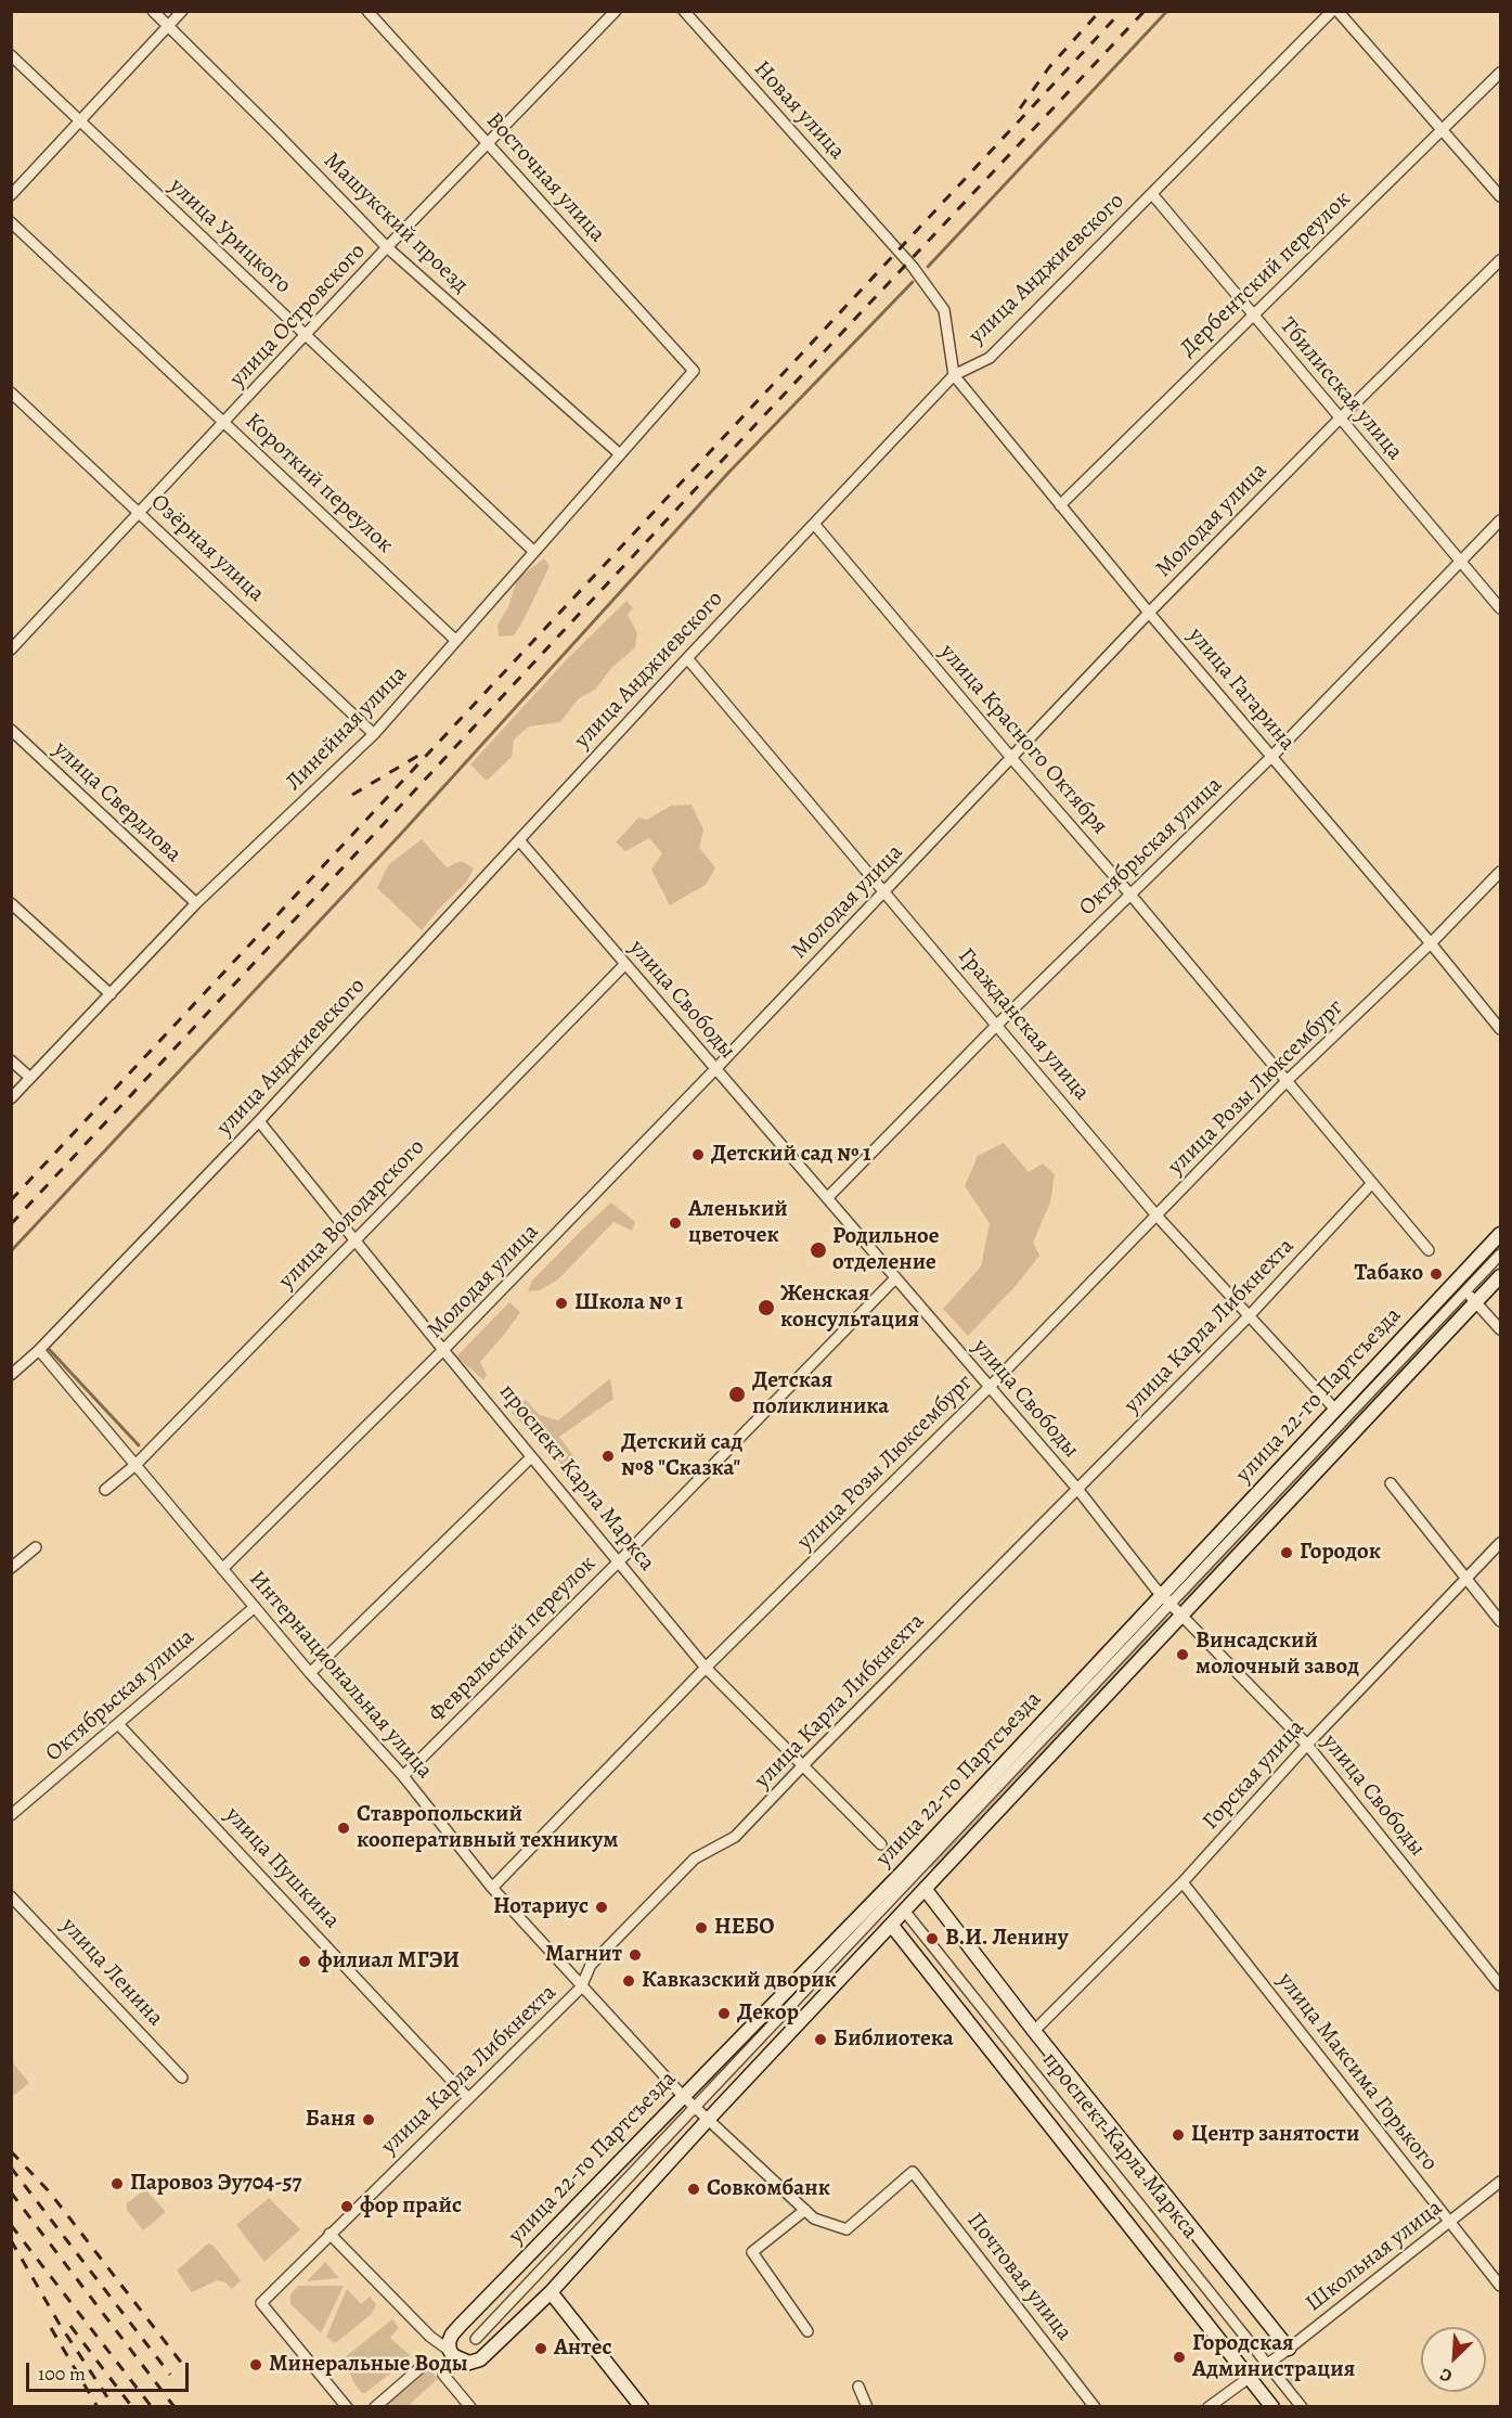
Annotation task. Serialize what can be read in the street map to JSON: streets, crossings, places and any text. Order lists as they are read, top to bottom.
{
  "streets": {
    "main road": ["улица 22-го Партсъезда", "проспект Карла Маркса"],
    "street": [
      "Новая улица",
      "Восточная улица",
      "Машукский проезд",
      "улица Урицкого",
      "улица Анджиевского",
      "Дербентский переулок",
      "улица Островского",
      "Тбилисская улица",
      "Короткий переулок",
      "Молодая улица",
      "Озёрная улица",
      "улица Гагарина",
      "Линейная улица",
      "улица Красного Октября",
      "улица Свердлова",
      "Октябрьская улица",
      "улица Свободы",
      "Гражданская улица",
      "улица Розы Люксембург",
      "улица Володарского",
      "улица Карла Либкнехта",
      "Февральский переулок",
      "Интернациональная улица",
      "Горская улица",
      "улица Пушкина",
      "улица Ленина",
      "улица Максима Горького",
      "Школьная улица",
      "Почтовая улица"
    ]
  },
  "crossings": [
    ["Новая улица", "улица Анджиевского"],
    ["Новая улица", "улица Гагарина"],
    ["Восточная улица", "улица Островского"],
    ["Восточная улица", "Линейная улица"],
    ["Машукский проезд", "улица Островского"],
    ["Машукский проезд", "Линейная улица"],
    ["улица Урицкого", "улица Островского"],
    ["улица Урицкого", "Линейная улица"],
    ["улица Анджиевского", "Тбилисская улица"],
    ["улица Анджиевского", "улица Гагарина"],
    ["улица Анджиевского", "улица Красного Октября"],
    ["улица Анджиевского", "улица Свободы"],
    ["улица Анджиевского", "Гражданская улица"],
    ["улица Анджиевского", "проспект Карла Маркса"],
    ["улица Анджиевского", "Интернациональная улица"],
    ["Дербентский переулок", "Тбилисская улица"],
    ["Дербентский переулок", "улица Гагарина"],
    ["улица Островского", "Короткий переулок"],
    ["улица Островского", "Озёрная улица"],
    ["Тбилисская улица", "Молодая улица"],
    ["Тбилисская улица", "Октябрьская улица"],
    ["Короткий переулок", "Линейная улица"],
    ["Молодая улица", "улица Гагарина"],
    ["Молодая улица", "улица Красного Октября"],
    ["Молодая улица", "улица Свободы"],
    ["Молодая улица", "Гражданская улица"],
    ["Молодая улица", "проспект Карла Маркса"],
    ["Молодая улица", "Интернациональная улица"],
    ["Озёрная улица", "Линейная улица"],
    ["улица Гагарина", "Октябрьская улица"],
    ["улица Гагарина", "улица Розы Люксембург"],
    ["Линейная улица", "улица Свердлова"],
    ["улица Красного Октября", "Октябрьская улица"],
    ["улица Красного Октября", "улица Розы Люксембург"],
    ["улица Красного Октября", "улица Карла Либкнехта"],
    ["Октябрьская улица", "улица Свободы"],
    ["Октябрьская улица", "Гражданская улица"],
    ["Октябрьская улица", "Интернациональная улица"],
    ["Октябрьская улица", "улица Пушкина"],
    ["улица Свободы", "улица Розы Люксембург"],
    ["улица Свободы", "улица Володарского"],
    ["улица Свободы", "улица Карла Либкнехта"],
    ["улица Свободы", "улица 22-го Партсъезда"],
    ["улица Свободы", "Февральский переулок"],
    ["улица Свободы", "Горская улица"],
    ["Гражданская улица", "улица Розы Люксембург"],
    ["Гражданская улица", "улица Карла Либкнехта"],
    ["Гражданская улица", "улица 22-го Партсъезда"],
    ["улица Розы Люксембург", "проспект Карла Маркса"],
    ["улица Розы Люксембург", "Интернациональная улица"],
    ["улица Володарского", "проспект Карла Маркса"],
    ["улица Володарского", "Интернациональная улица"],
    ["улица Карла Либкнехта", "проспект Карла Маркса"],
    ["улица Карла Либкнехта", "Интернациональная улица"],
    ["улица Карла Либкнехта", "улица Пушкина"],
    ["улица 22-го Партсъезда", "Интернациональная улица"],
    ["проспект Карла Маркса", "Февральский переулок"],
    ["проспект Карла Маркса", "Горская улица"],
    ["проспект Карла Маркса", "Школьная улица"],
    ["Февральский переулок", "Интернациональная улица"],
    ["Интернациональная улица", "Почтовая улица"],
    ["Горская улица", "улица Максима Горького"],
    ["улица Максима Горького", "Школьная улица"]
  ],
  "places": [
    "Детский сад № 1",
    "Аленький цветочек",
    "Родильное отделение",
    "Табако",
    "Школа № 1",
    "Женская консультация",
    "Детская поликлиника",
    "Детский сад №8 \"Сказка\"",
    "Городок",
    "Винсадский молочный завод",
    "Ставропольский кооперативный техникум",
    "Нотариус",
    "НЕБО",
    "В.И. Ленину",
    "Магнит",
    "филиал МГЭИ",
    "Кавказский дворик",
    "Декор",
    "Библиотека",
    "Баня",
    "Центр занятости",
    "Паровоз Эу704-57",
    "Совкомбанк",
    "фор прайс",
    "Антес",
    "Городская Администрация",
    "Минеральные Воды"
  ],
  "scale_bar": "100 m",
  "north": "bottom left"
}
